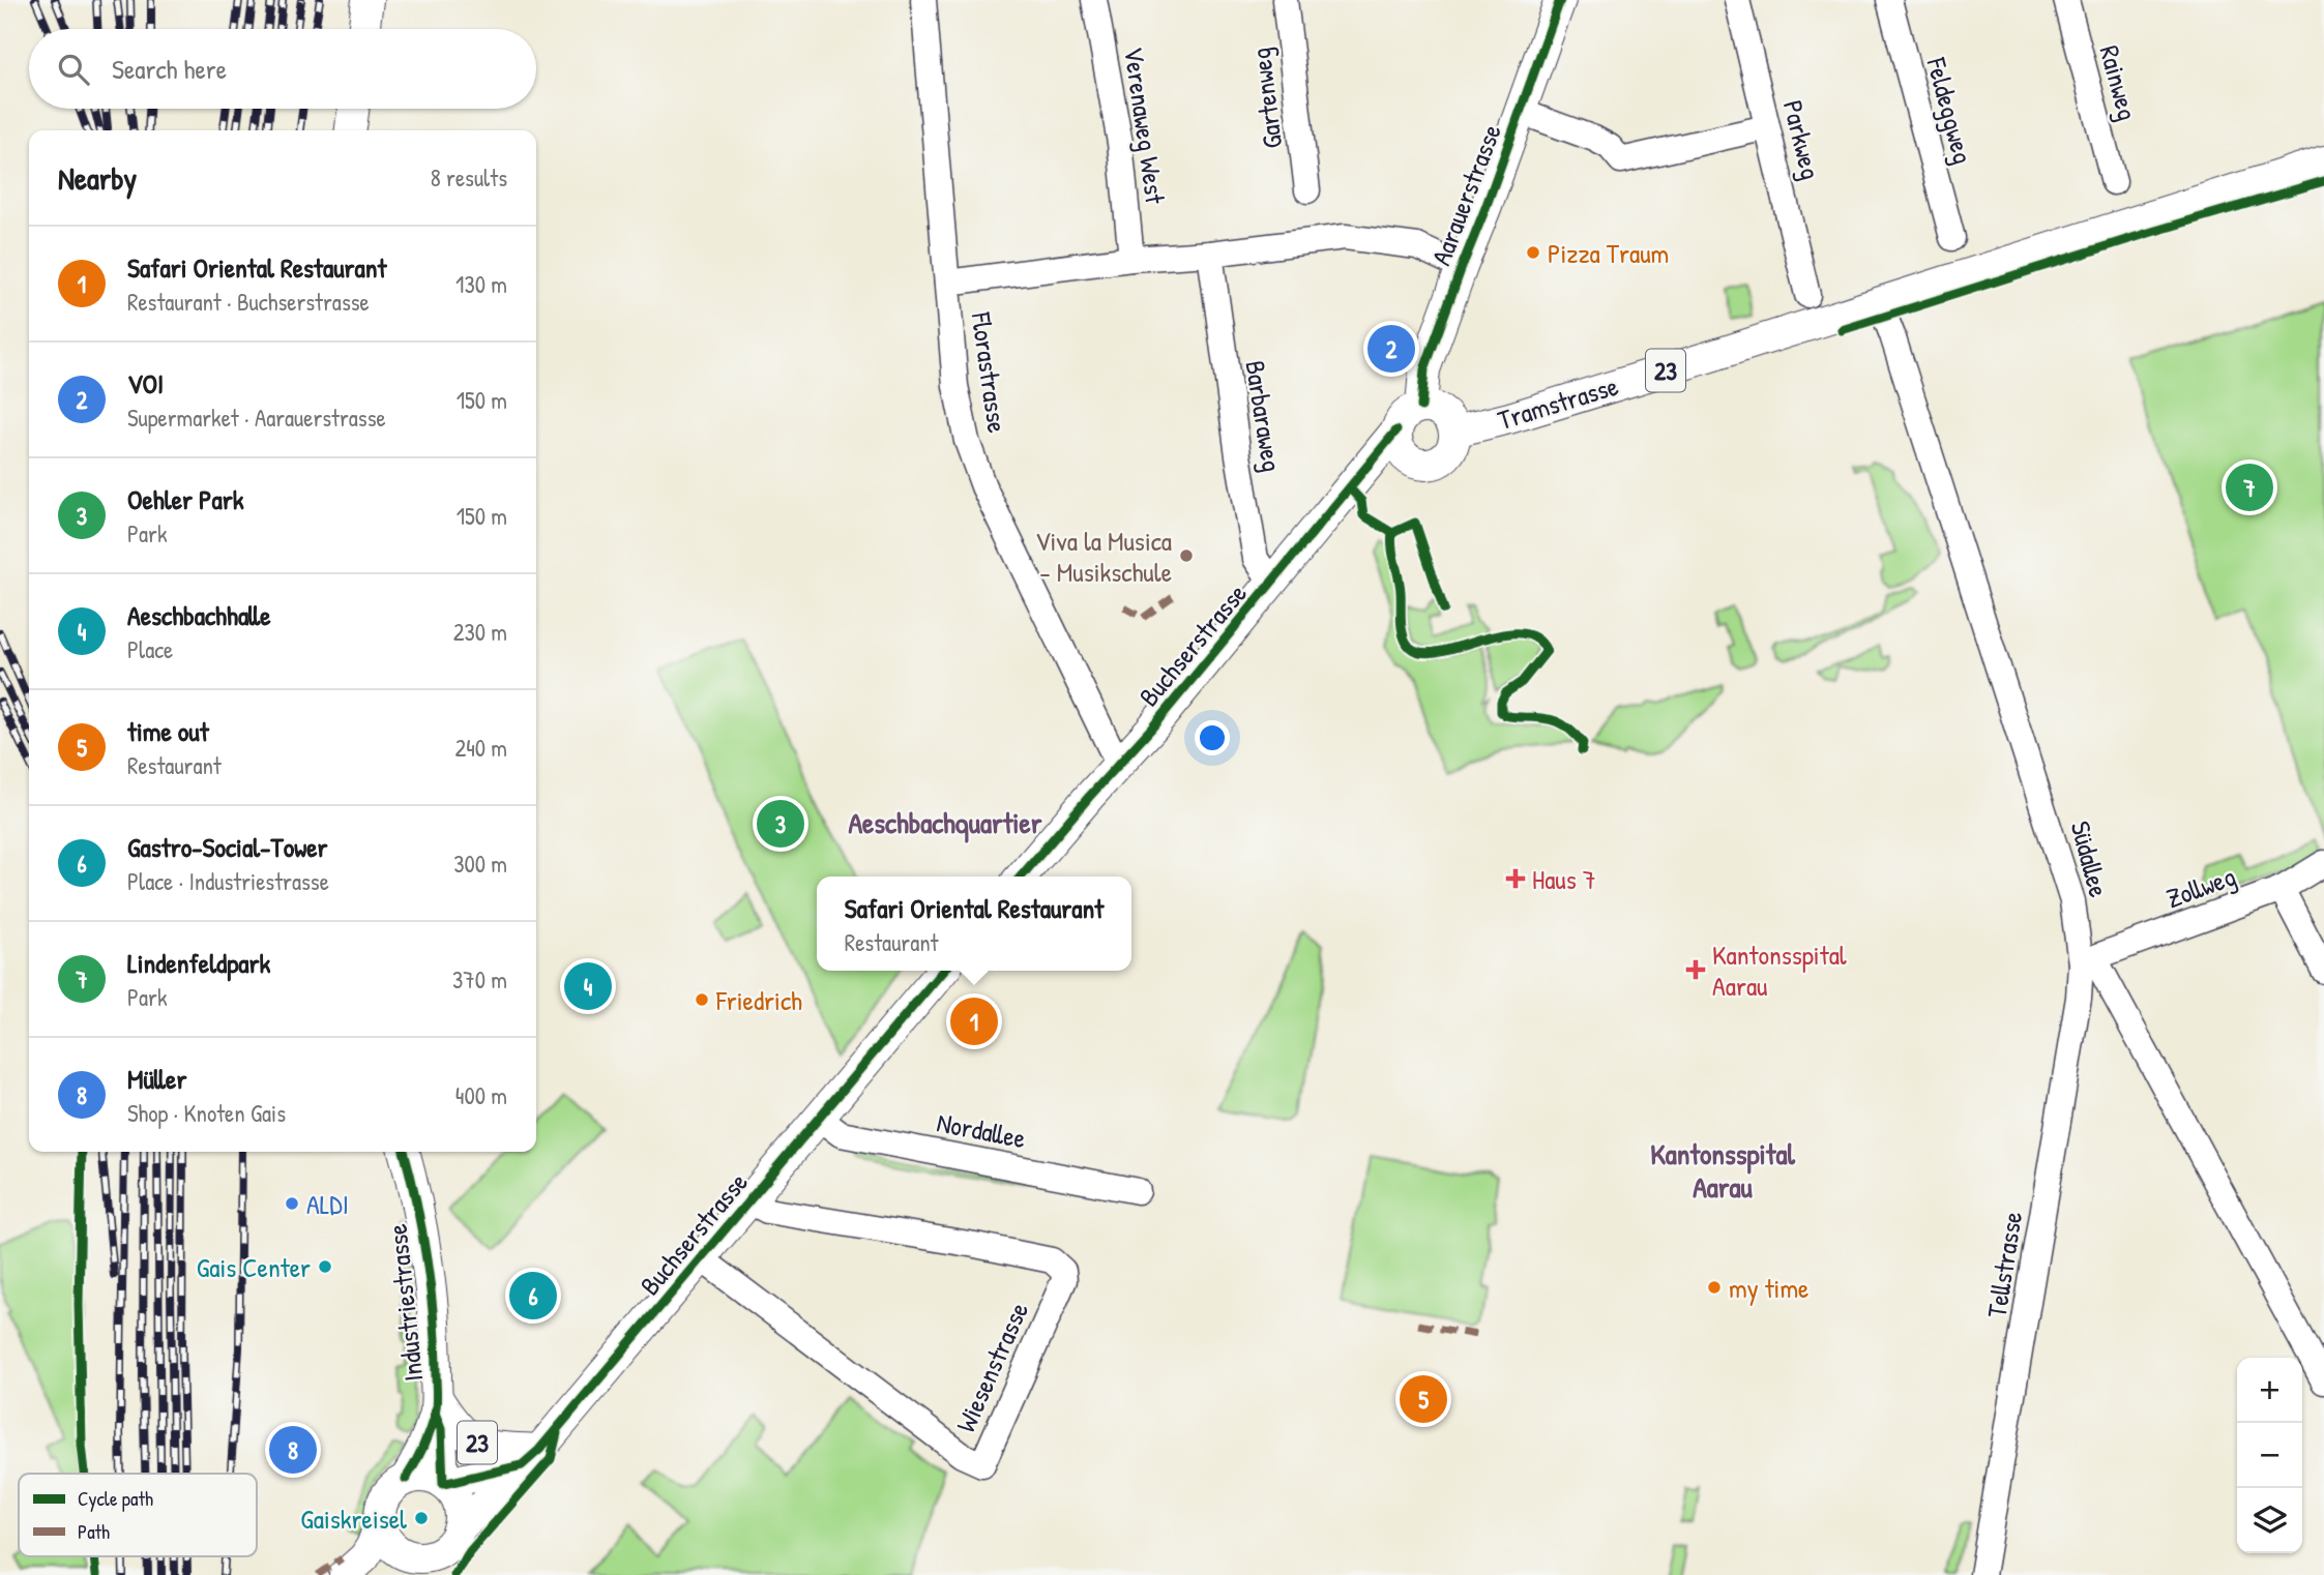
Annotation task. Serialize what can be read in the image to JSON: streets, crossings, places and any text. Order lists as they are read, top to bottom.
{
  "streets": {
    "main road": [
      "Aarauerstrasse",
      "23",
      "Tramstrasse",
      "Buchserstrasse",
      "Industriestrasse"
    ],
    "street": [
      "Rainweg",
      "Gartenweg",
      "Feldeggweg",
      "Verenaweg West",
      "Parkweg",
      "Florastrasse",
      "Barbaraweg",
      "Südallee",
      "Zollweg",
      "Nordallee",
      "Tellstrasse",
      "Wiesenstrasse"
    ]
  },
  "crossings": [
    ["Parkweg", "Aarauerstrasse"],
    ["Aarauerstrasse", "Tramstrasse"],
    ["Aarauerstrasse", "Buchserstrasse"],
    ["23", "Buchserstrasse"],
    ["23", "Industriestrasse"],
    ["Florastrasse", "Buchserstrasse"],
    ["Tramstrasse", "Buchserstrasse"],
    ["Tramstrasse", "Südallee"],
    ["Barbaraweg", "Buchserstrasse"],
    ["Buchserstrasse", "Nordallee"],
    ["Buchserstrasse", "Industriestrasse"],
    ["Buchserstrasse", "Wiesenstrasse"],
    ["Südallee", "Zollweg"],
    ["Südallee", "Tellstrasse"],
    ["Zollweg", "Tellstrasse"]
  ],
  "districts": ["Aeschbachquartier", "Kantonsspital Aarau"],
  "places": {
    "other": [
      "Pizza Traum",
      "Viva la Musica - Musikschule",
      "Friedrich",
      "ALDI",
      "Gais Center",
      "my time",
      "Gaiskreisel"
    ],
    "health": ["Haus 7", "Kantonsspital Aarau"]
  },
  "legend": ["Cycle path", "Path"],
  "page": {
    "search": "Search here",
    "heading": ["Nearby", "8 results"],
    "list": [
      {
        "mark": "1",
        "name": "Safari Oriental Restaurant",
        "note": "Restaurant · Buchserstrasse",
        "value": "130 m"
      },
      {
        "mark": "2",
        "name": "VOI",
        "note": "Supermarket · Aarauerstrasse",
        "value": "150 m"
      },
      {
        "mark": "3",
        "name": "Oehler Park",
        "note": "Park",
        "value": "150 m"
      },
      {
        "mark": "4",
        "name": "Aeschbachhalle",
        "note": "Place",
        "value": "230 m"
      },
      {
        "mark": "5",
        "name": "time out",
        "note": "Restaurant",
        "value": "240 m"
      },
      {
        "mark": "6",
        "name": "Gastro-Social-Tower",
        "note": "Place · Industriestrasse",
        "value": "300 m"
      },
      {
        "mark": "7",
        "name": "Lindenfeldpark",
        "note": "Park",
        "value": "370 m"
      },
      {
        "mark": "8",
        "name": "Müller",
        "note": "Shop · Knoten Gais",
        "value": "400 m"
      }
    ],
    "pins": [
      "2",
      "7",
      "3",
      "4",
      "1",
      "6",
      "5",
      "8"
    ],
    "popup": ["Safari Oriental Restaurant", "Restaurant"],
    "map_buttons": ["+", "−"]
  }
}
